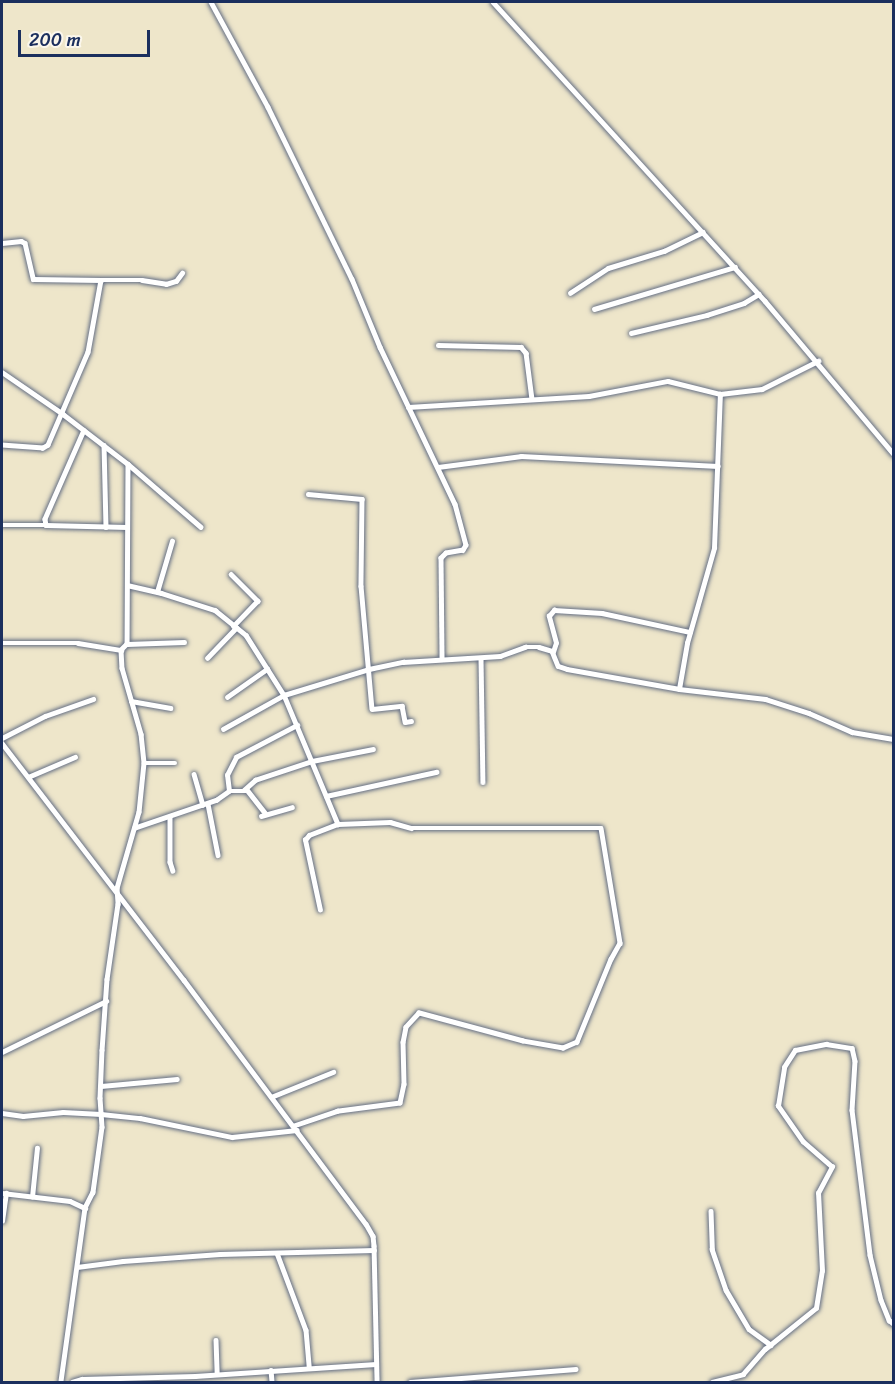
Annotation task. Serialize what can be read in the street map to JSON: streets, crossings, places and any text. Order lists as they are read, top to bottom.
{
  "scale_bar": "200 m"
}
